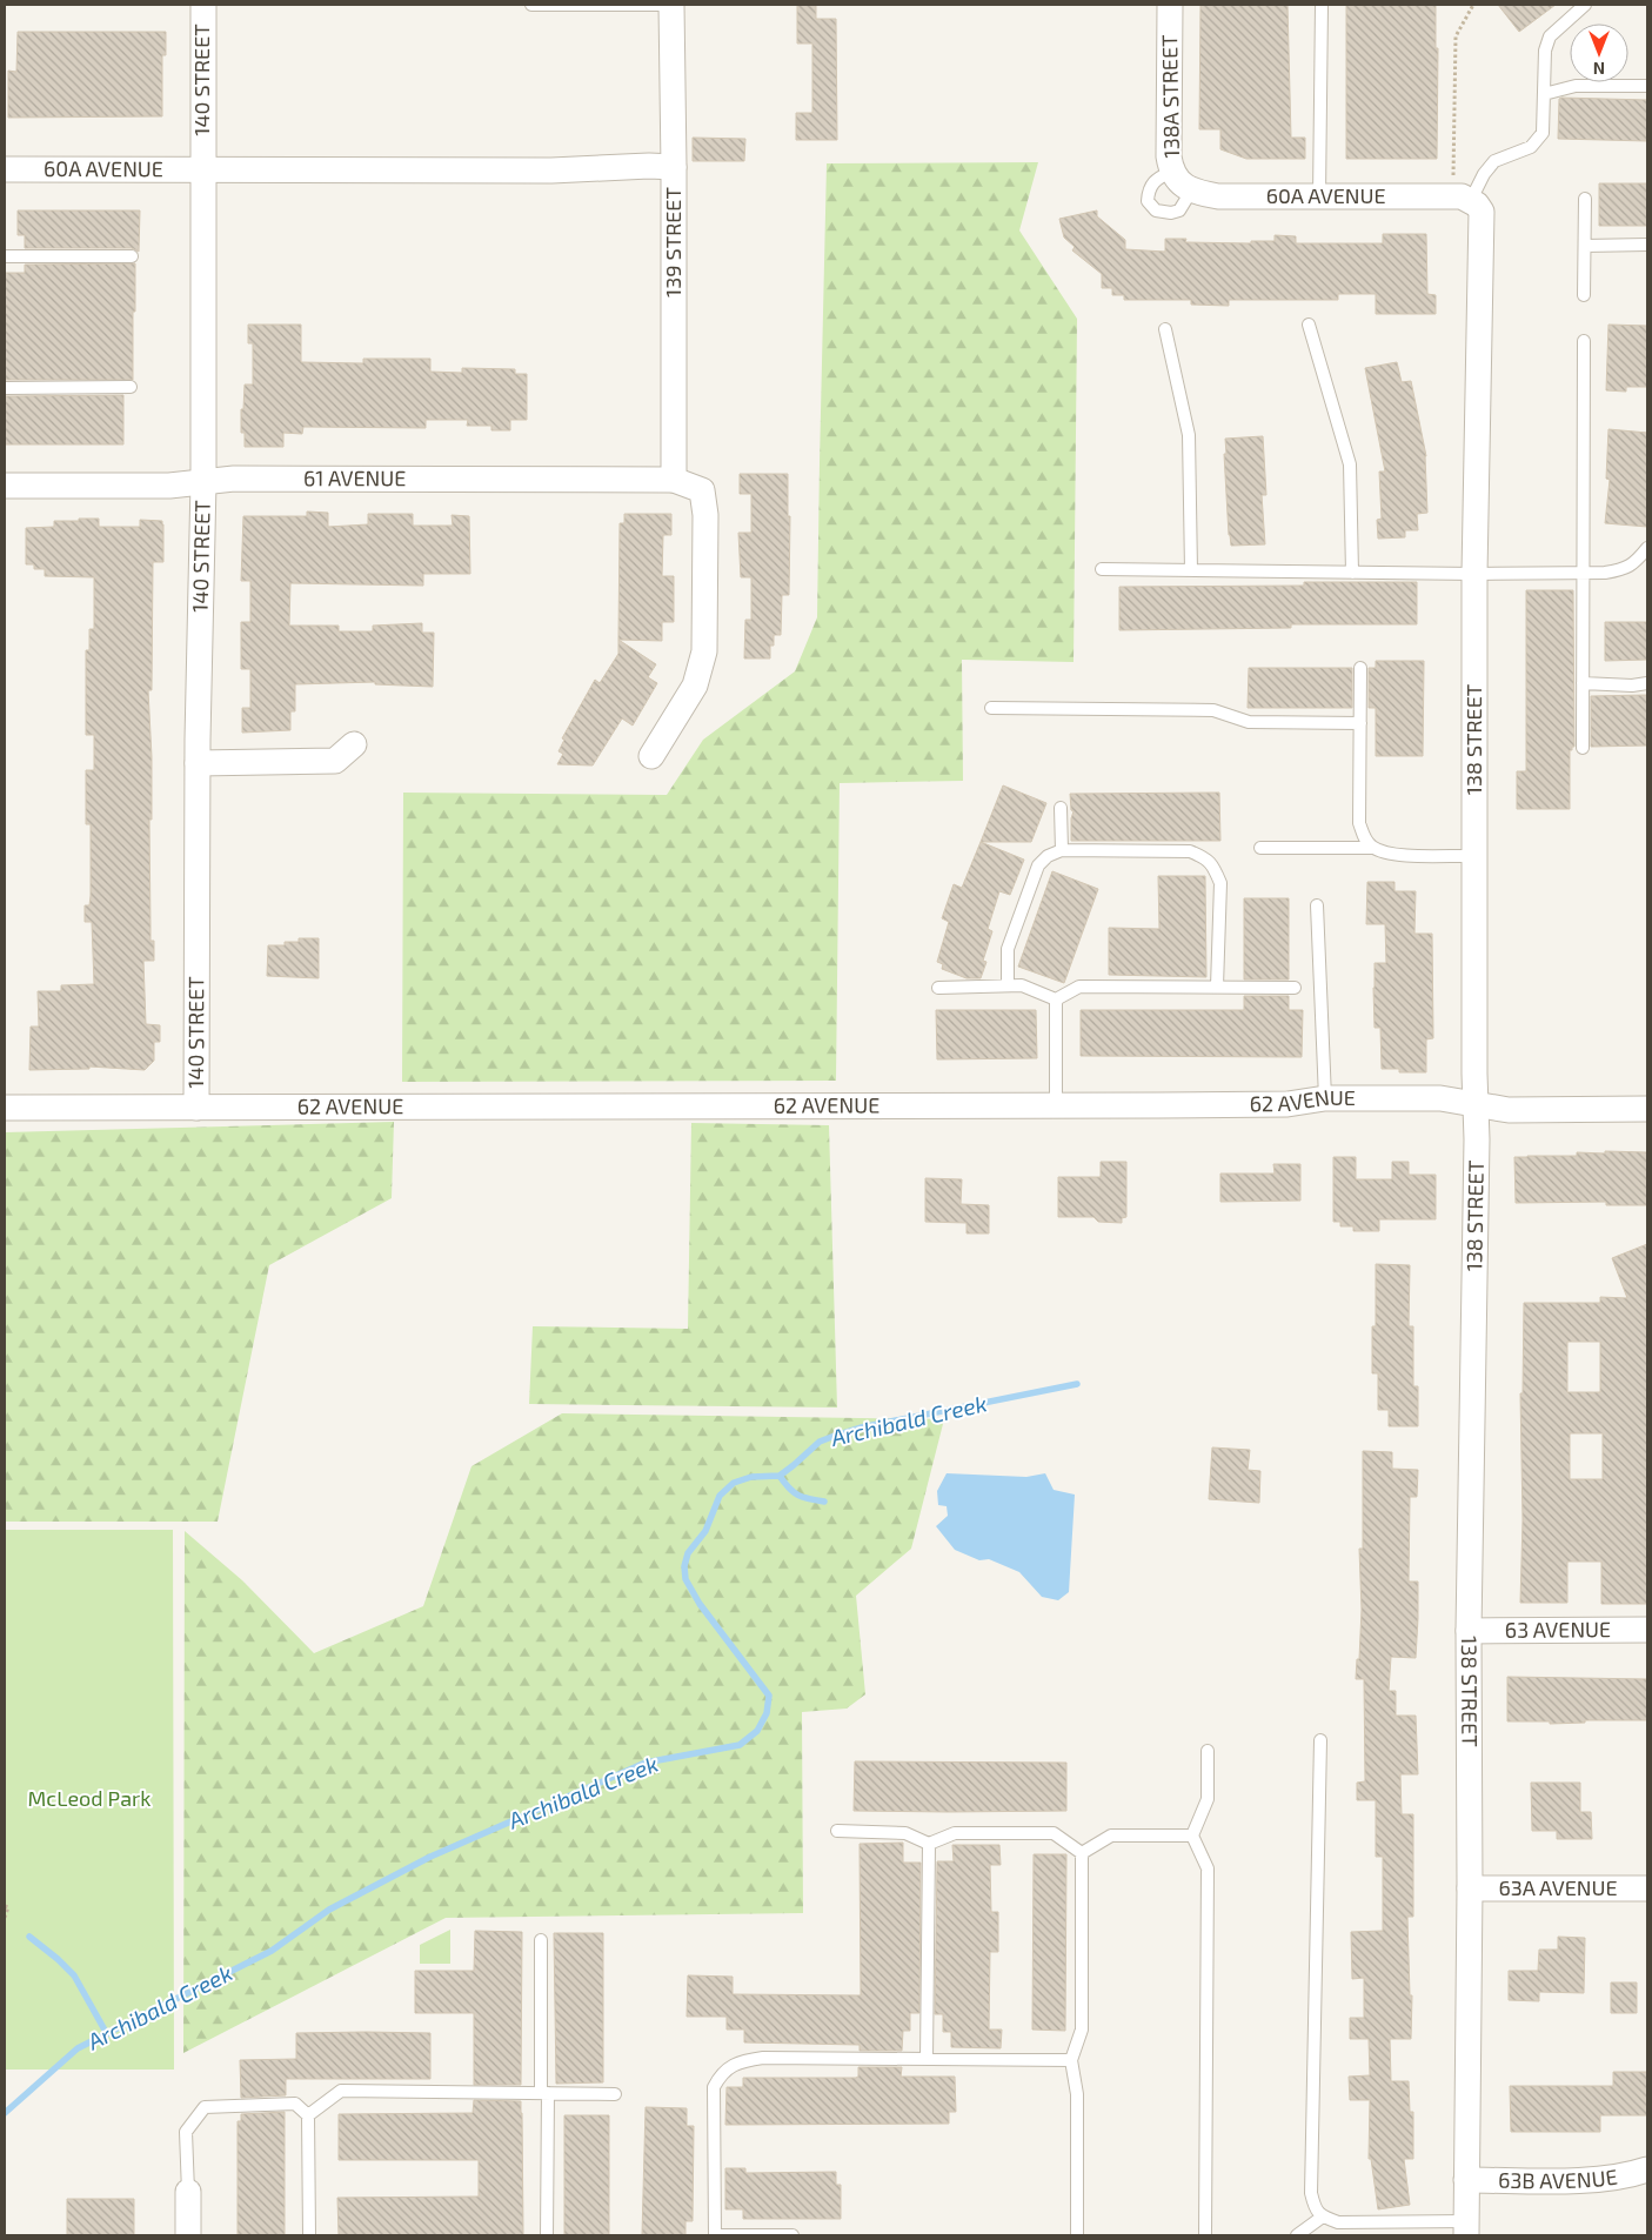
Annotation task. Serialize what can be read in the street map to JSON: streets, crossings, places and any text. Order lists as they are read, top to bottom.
{
  "streets": {
    "street": [
      "140 STREET",
      "138A STREET",
      "60A AVENUE",
      "139 STREET",
      "61 AVENUE",
      "138 STREET",
      "62 AVENUE",
      "63 AVENUE",
      "63A AVENUE",
      "63B AVENUE"
    ]
  },
  "crossings": [
    ["140 STREET", "60A AVENUE"],
    ["140 STREET", "61 AVENUE"],
    ["140 STREET", "62 AVENUE"],
    ["138A STREET", "60A AVENUE"],
    ["60A AVENUE", "139 STREET"],
    ["60A AVENUE", "138 STREET"],
    ["139 STREET", "61 AVENUE"],
    ["138 STREET", "62 AVENUE"],
    ["138 STREET", "63 AVENUE"],
    ["138 STREET", "63A AVENUE"],
    ["138 STREET", "63B AVENUE"]
  ],
  "water": ["Archibald Creek"],
  "parks": ["McLeod Park"],
  "north": "bottom"
}
